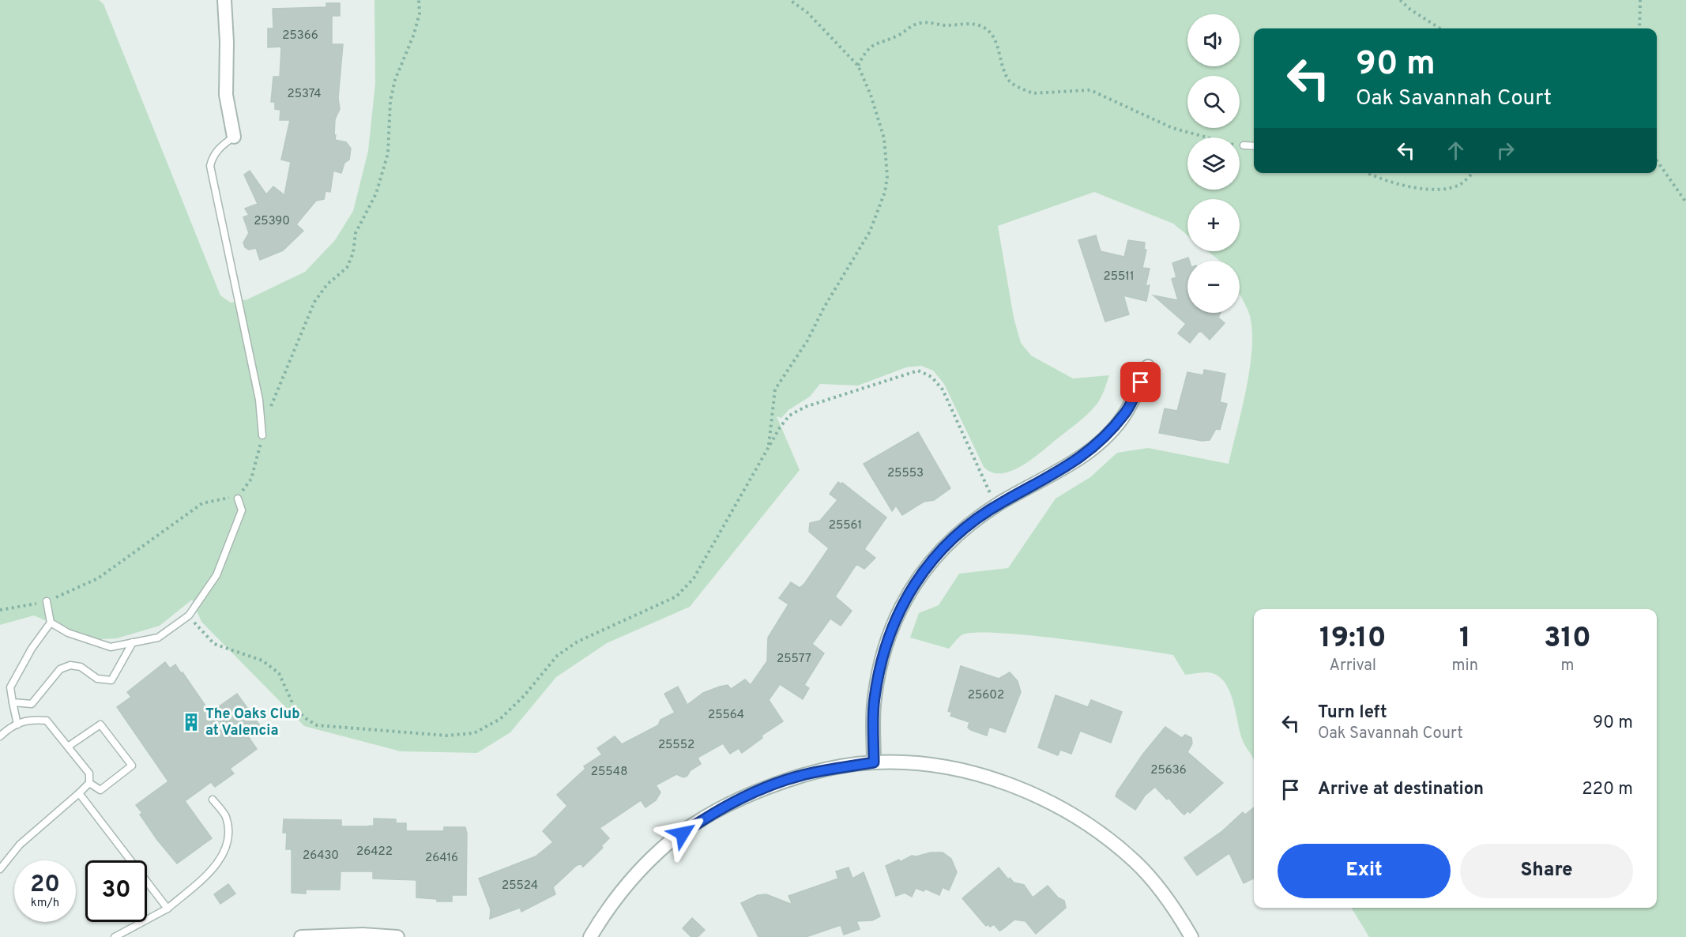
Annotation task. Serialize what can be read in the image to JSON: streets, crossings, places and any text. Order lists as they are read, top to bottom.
{
  "places": {
    "building": ["The Oaks Club at Valencia"]
  },
  "house_numbers": [
    "25366",
    "25374",
    "25390",
    "25511",
    "25553",
    "25561",
    "25577",
    "25602",
    "25564",
    "25552",
    "25636",
    "25548",
    "26422",
    "26430",
    "26416",
    "25524"
  ],
  "page": {
    "map_buttons": ["+", "−"],
    "turn": ["90 m", "Oak Savannah Court"],
    "eta": [
      "19:10",
      "Arrival",
      "1",
      "min",
      "310",
      "m"
    ],
    "list": [
      {
        "name": "Turn left",
        "note": "Oak Savannah Court",
        "value": "90 m"
      },
      {
        "name": "Arrive at destination",
        "value": "220 m"
      }
    ],
    "buttons": ["Exit", "Share"],
    "speed": "20 km/h",
    "limit": "30"
  }
}
